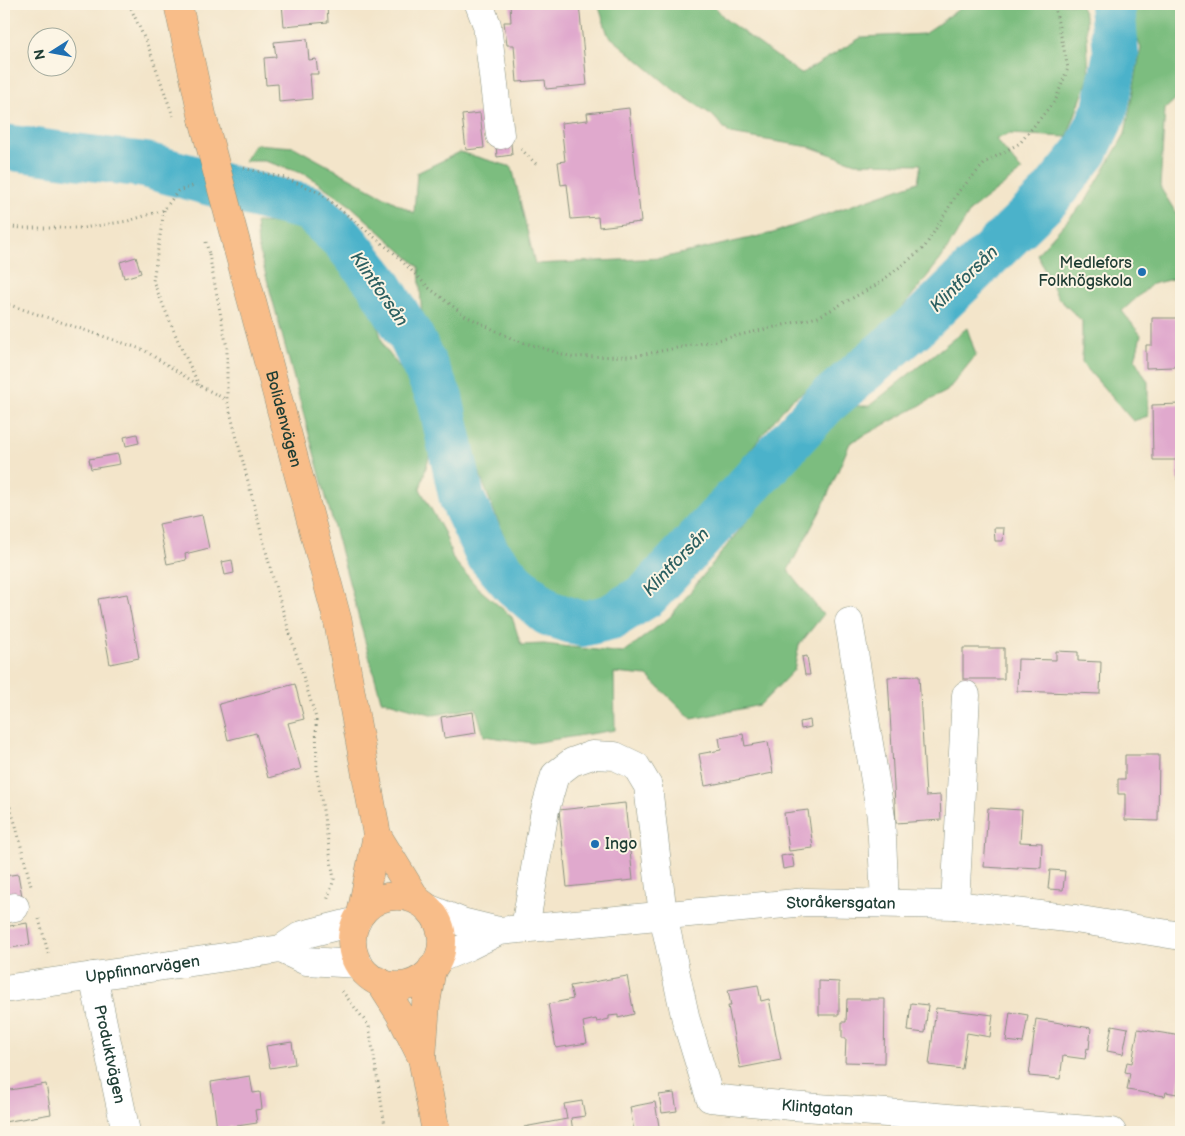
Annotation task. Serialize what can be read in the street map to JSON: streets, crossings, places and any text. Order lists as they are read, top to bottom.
{
  "streets": {
    "main road": ["Bolidenvägen"],
    "street": [
      "Storåkersgatan",
      "Uppfinnarvägen",
      "Produktvägen",
      "Klintgatan"
    ]
  },
  "crossings": [
    ["Bolidenvägen", "Storåkersgatan"],
    ["Bolidenvägen", "Uppfinnarvägen"],
    ["Storåkersgatan", "Uppfinnarvägen"],
    ["Storåkersgatan", "Klintgatan"],
    ["Uppfinnarvägen", "Produktvägen"]
  ],
  "water": ["Klintforsån"],
  "places": ["Medlefors Folkhögskola", "Ingo"],
  "north": "left"
}
